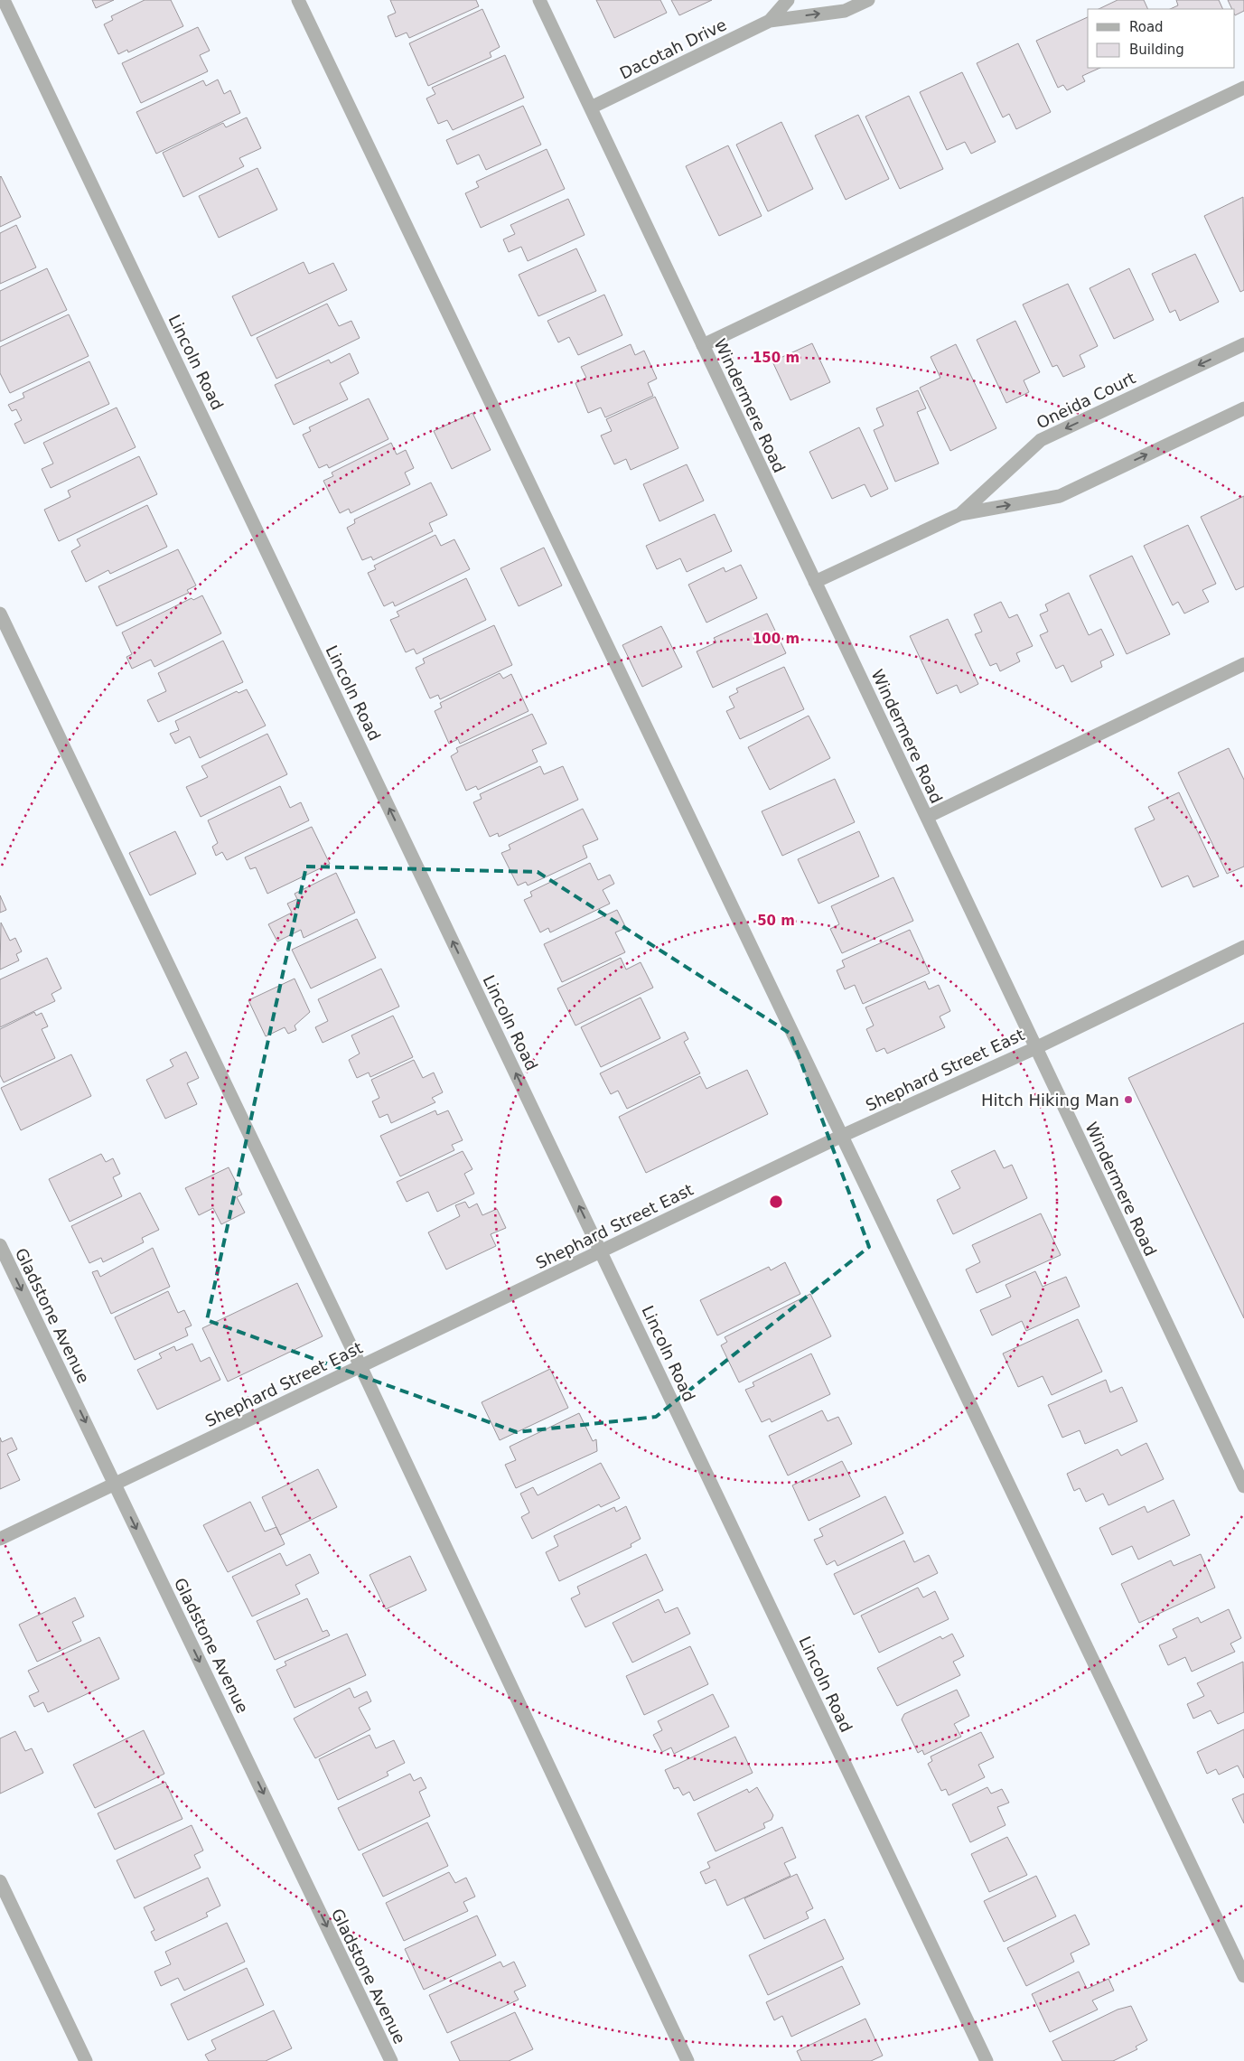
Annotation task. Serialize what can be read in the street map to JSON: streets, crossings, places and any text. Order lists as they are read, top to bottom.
{
  "streets": {
    "street": [
      "Dacotah Drive",
      "Lincoln Road",
      "Oneida Court",
      "Windermere Road",
      "Shephard Street East",
      "Gladstone Avenue"
    ]
  },
  "crossings": [
    ["Dacotah Drive", "Windermere Road"],
    ["Lincoln Road", "Shephard Street East"],
    ["Oneida Court", "Windermere Road"],
    ["Windermere Road", "Shephard Street East"],
    ["Shephard Street East", "Gladstone Avenue"]
  ],
  "one_way": ["Lincoln Road", "Gladstone Avenue"],
  "places": ["Hitch Hiking Man"],
  "legend": ["Road", "Building"],
  "rings": ["150 m", "100 m", "50 m"]
}
